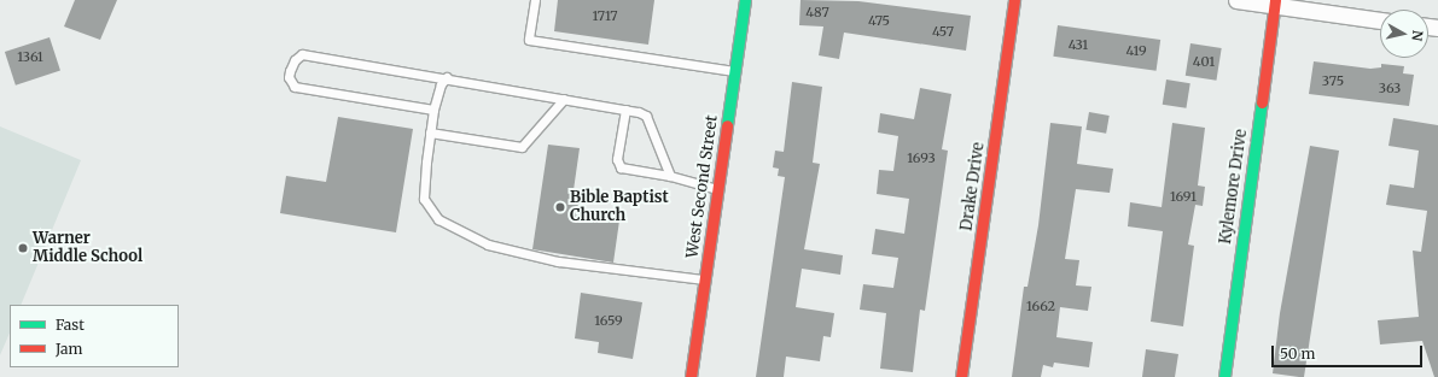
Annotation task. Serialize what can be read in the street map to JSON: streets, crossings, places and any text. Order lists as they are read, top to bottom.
{
  "streets": {
    "street": ["West Second Street", "Drake Drive", "Kylemore Drive"]
  },
  "places": ["Bible Baptist Church", "Warner Middle School"],
  "house_numbers": [
    "487",
    "1717",
    "475",
    "457",
    "431",
    "419",
    "1361",
    "401",
    "375",
    "363",
    "1693",
    "1691",
    "1662",
    "1659"
  ],
  "legend": ["Fast", "Jam"],
  "scale_bar": "50 m",
  "north": "right"
}
